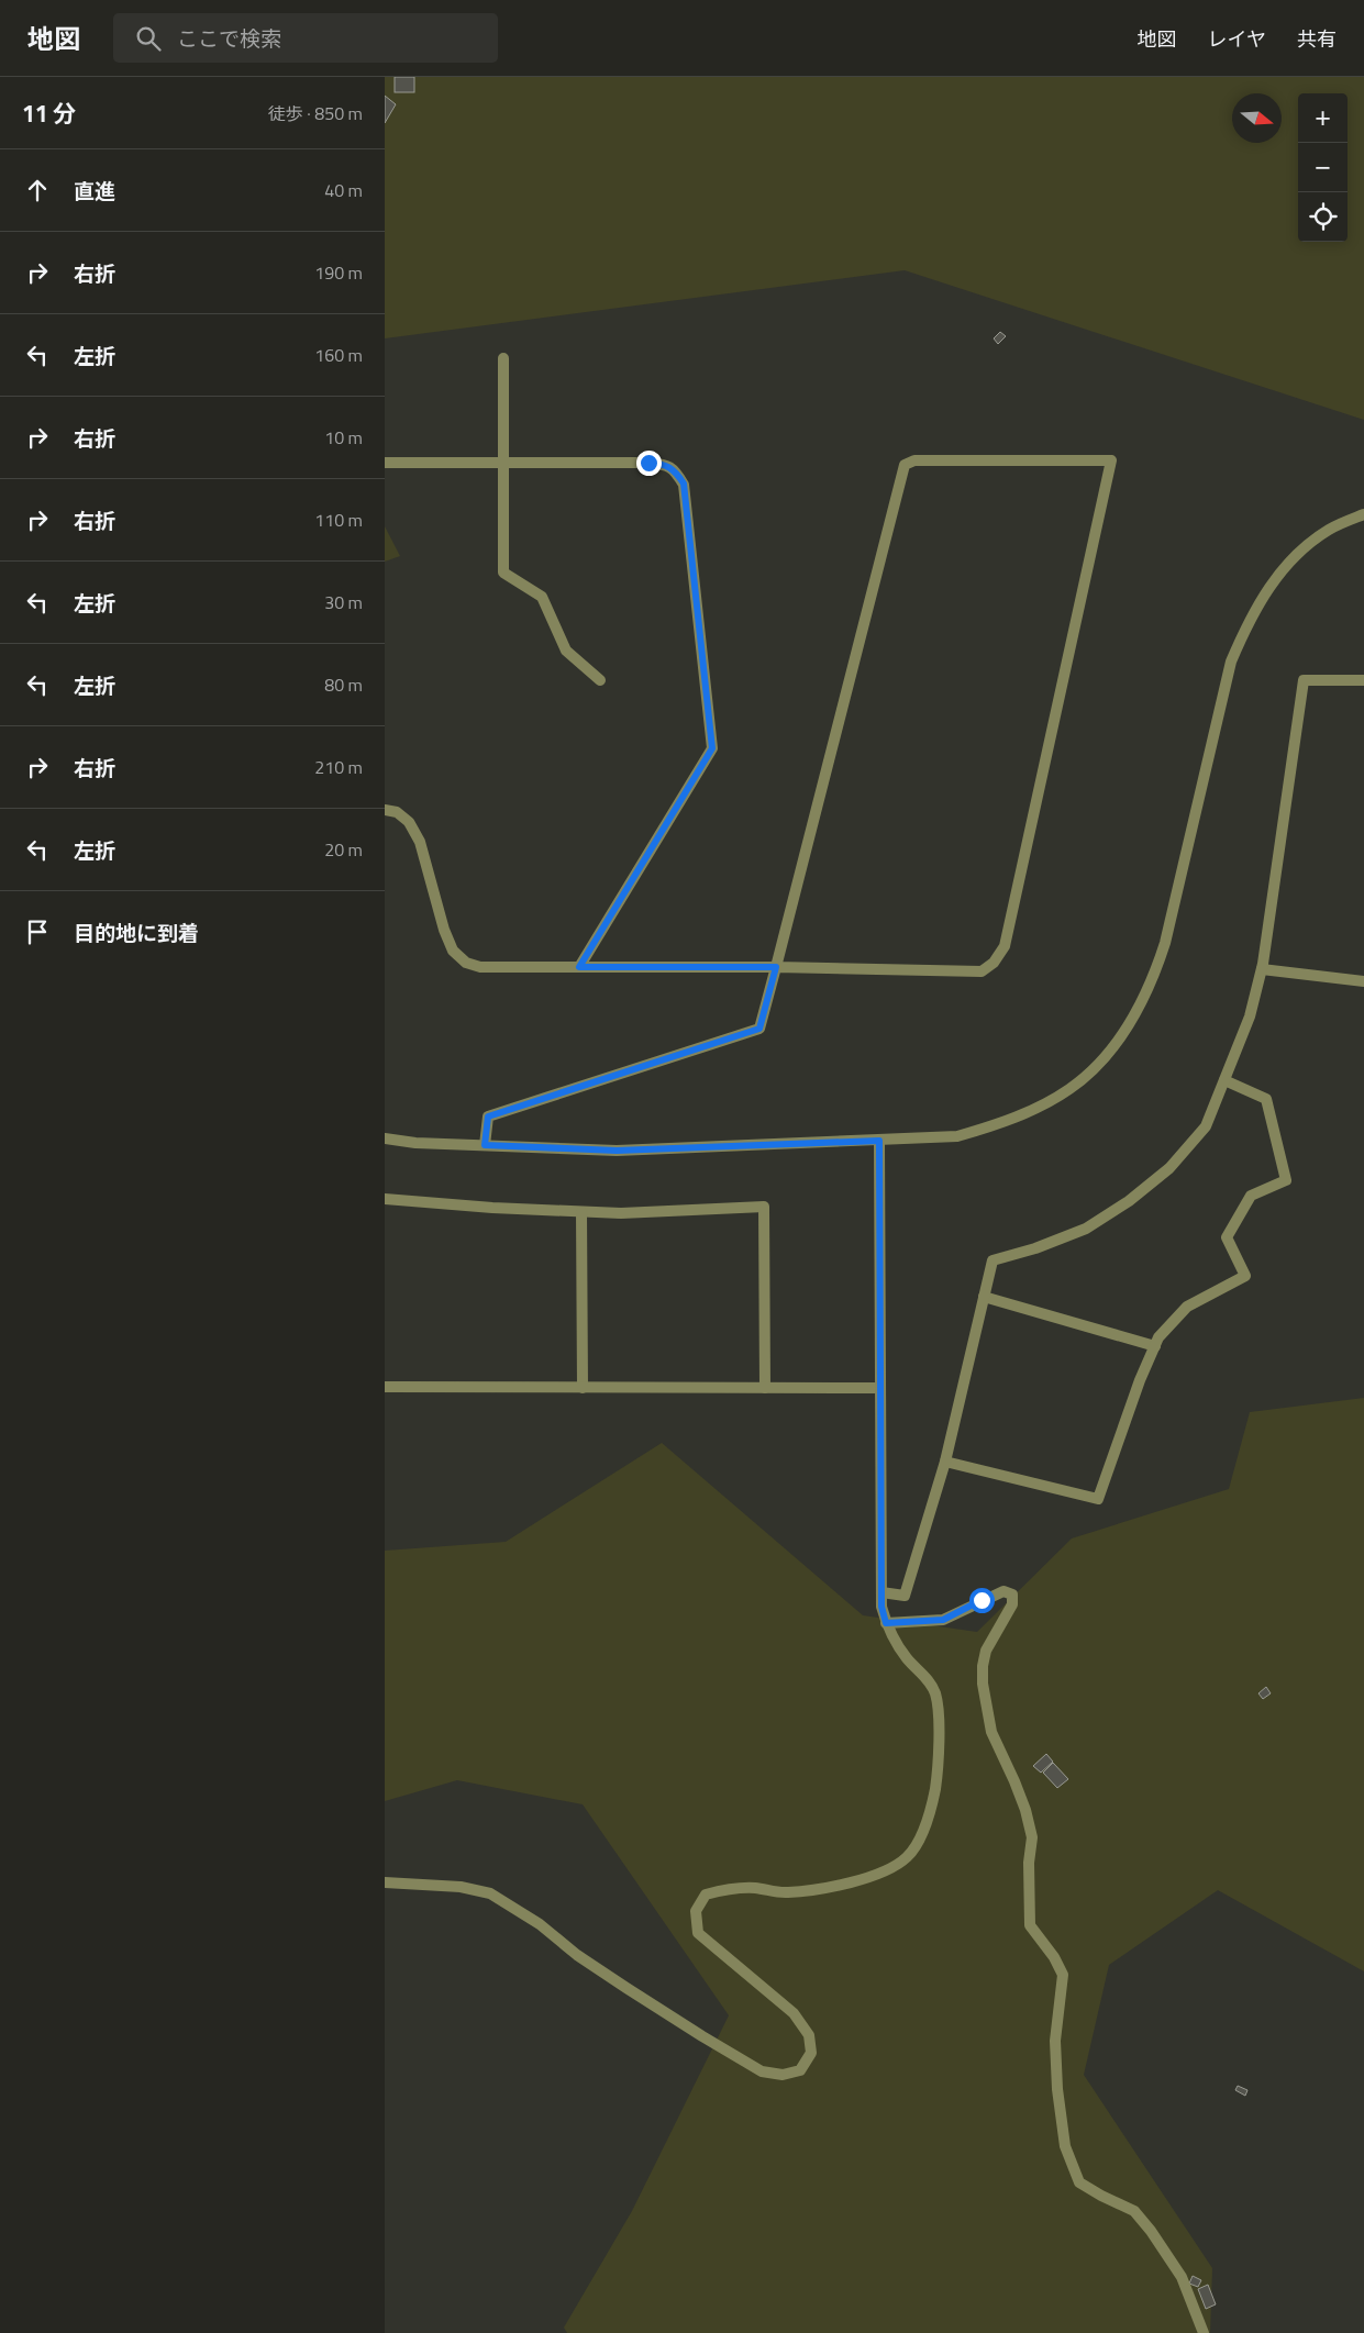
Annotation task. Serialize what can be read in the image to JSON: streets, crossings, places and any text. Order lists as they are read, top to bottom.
{
  "north": "right",
  "page": {
    "header": "地図",
    "search": "ここで検索",
    "nav": ["地図", "レイヤ", "共有"],
    "heading": ["11 分", "徒歩 · 850 m"],
    "map_buttons": ["+", "−"],
    "list": [
      ["直進", "40 m"],
      ["右折", "190 m"],
      ["左折", "160 m"],
      ["右折", "10 m"],
      ["右折", "110 m"],
      ["左折", "30 m"],
      ["左折", "80 m"],
      ["右折", "210 m"],
      ["左折", "20 m"],
      "目的地に到着"
    ]
  }
}
